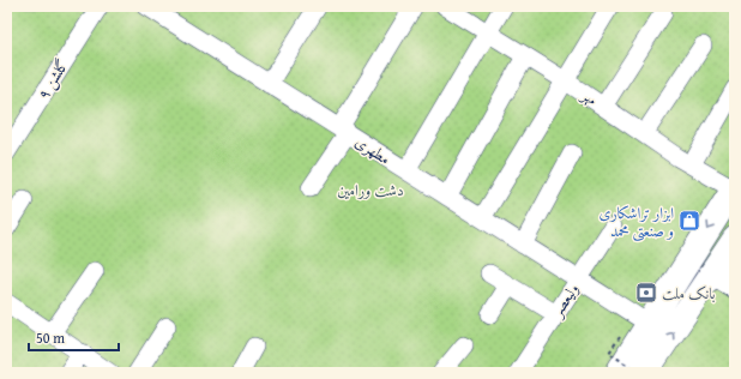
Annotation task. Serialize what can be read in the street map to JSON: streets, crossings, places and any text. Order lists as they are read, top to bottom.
{
  "streets": {
    "street": [
      "گلشن ۹",
      "مهر",
      "مطهری",
      "ولیعصر"
    ]
  },
  "crossings": [
    ["مطهری", "ولیعصر"]
  ],
  "parks": ["دشت ورامین"],
  "places": {
    "shop": ["ابزار تراشکاری و صنعتی محمد"],
    "bank": ["بانک ملت"]
  },
  "scale_bar": "50 m"
}
